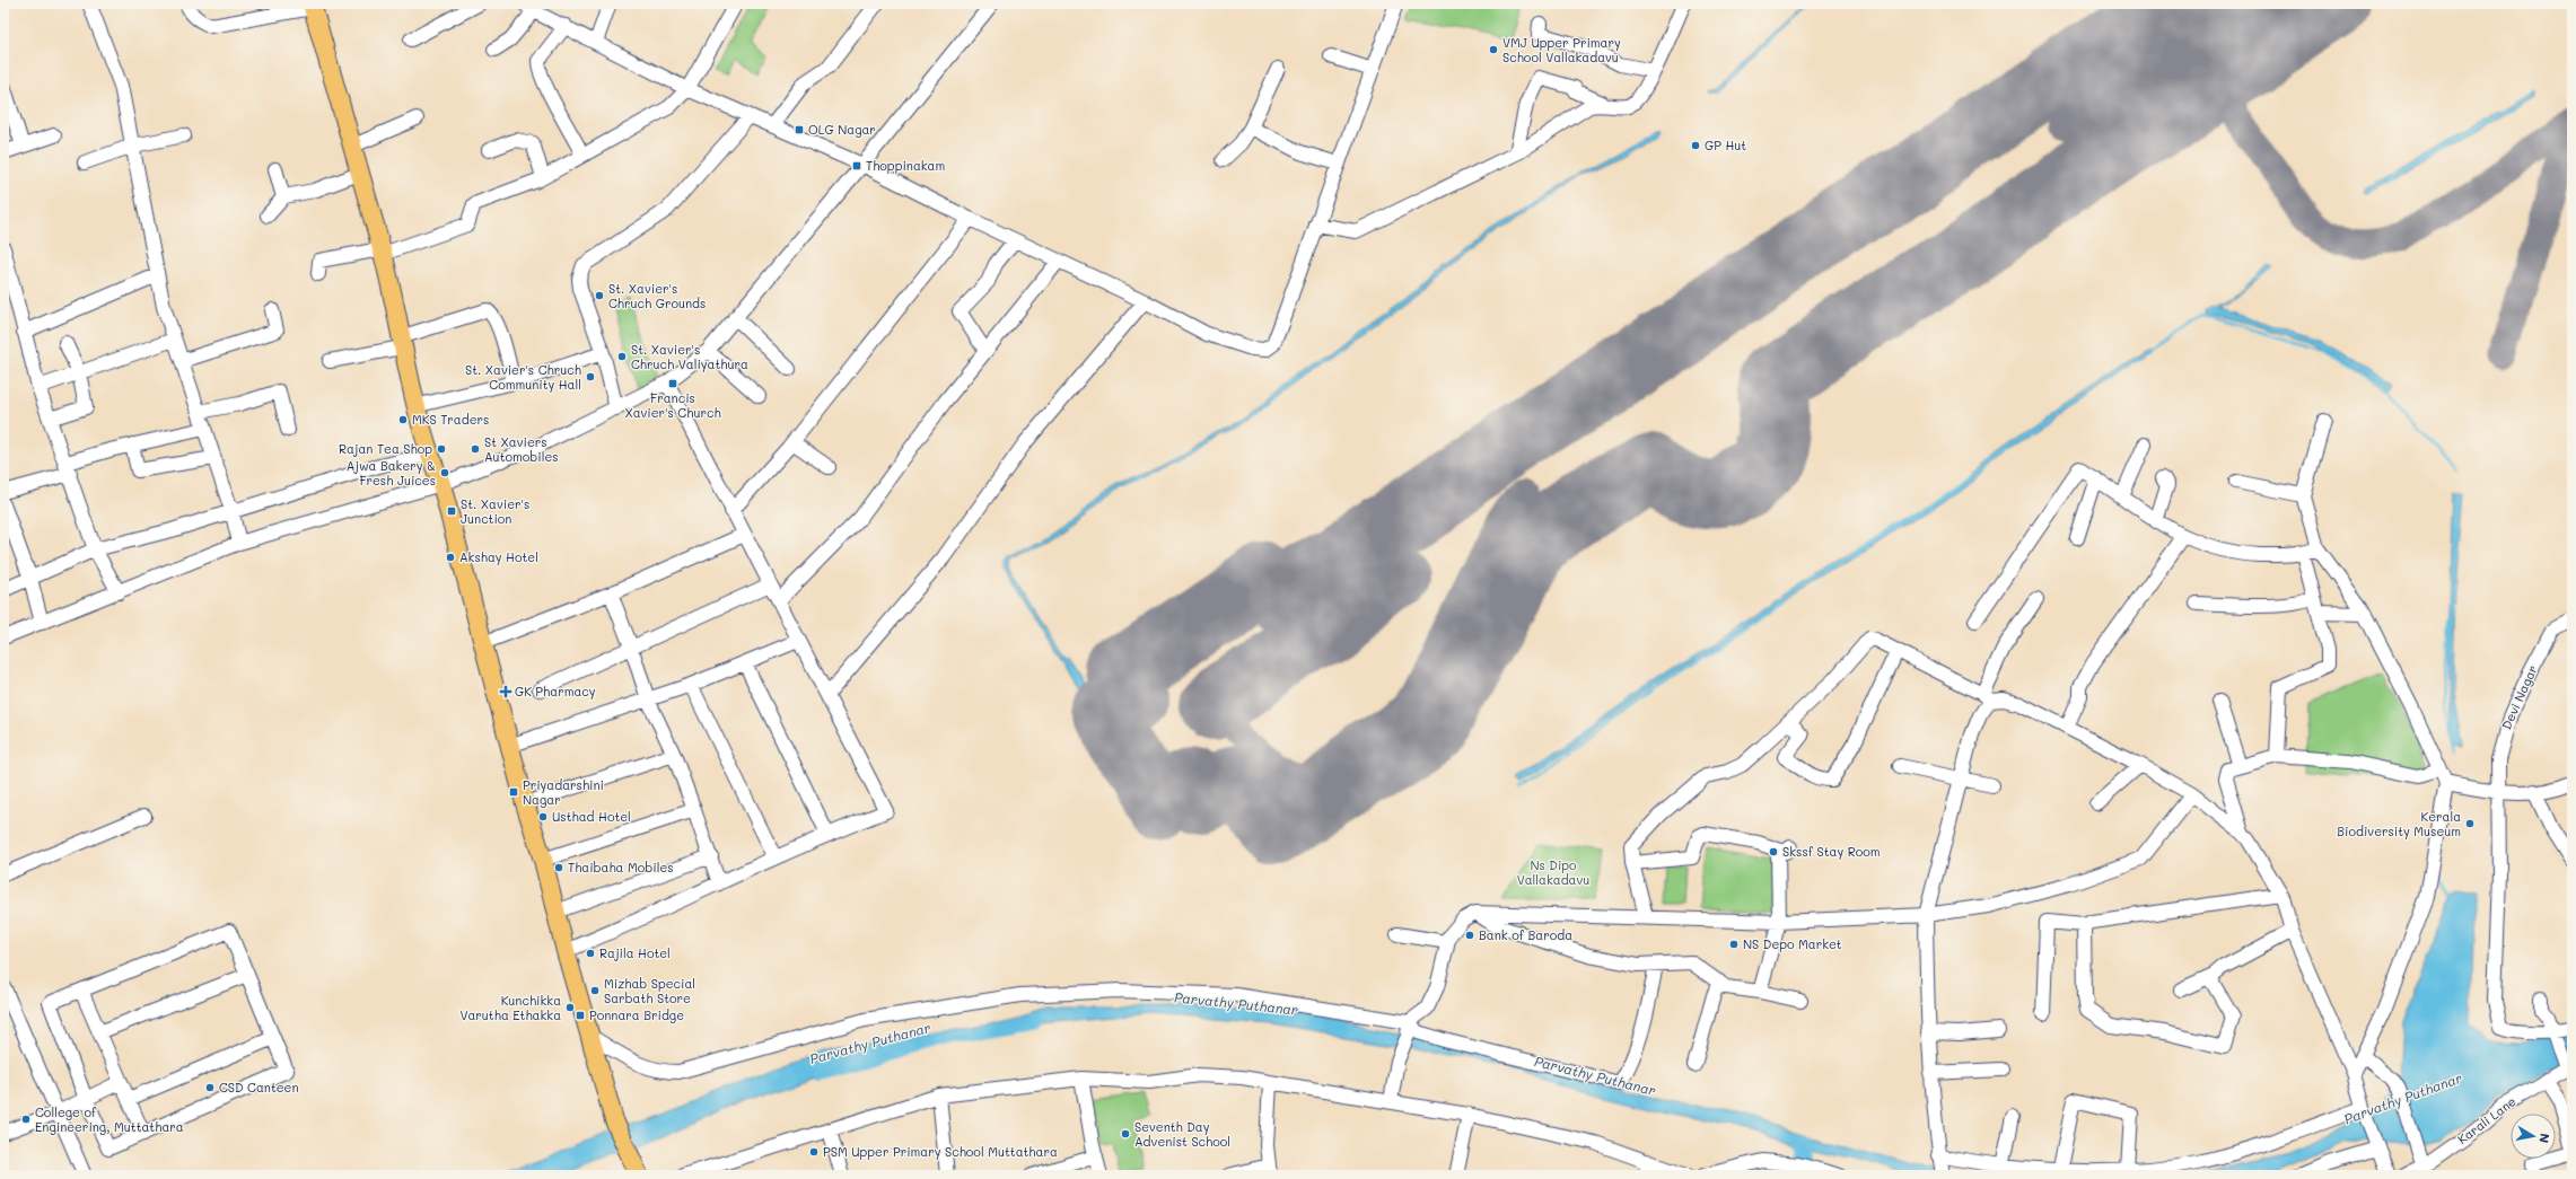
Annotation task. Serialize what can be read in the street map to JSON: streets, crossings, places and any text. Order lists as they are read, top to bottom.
{
  "streets": {
    "street": ["Devi Nagar", "Karali Lane"]
  },
  "water": ["Parvathy Puthanar"],
  "parks": ["Ns Dipo Vallakadavu"],
  "places": {
    "other": [
      "VMJ Upper Primary School Vallakadavu",
      "GP Hut",
      "St. Xavier's Chruch Grounds",
      "St. Xavier's Chruch Valiyathura",
      "St. Xavier's Chruch Community Hall",
      "MKS Traders",
      "Rajan Tea Shop",
      "St Xaviers Automobiles",
      "Ajwa Bakery & Fresh Juices",
      "Akshay Hotel",
      "Usthad Hotel",
      "Kerala Biodiversity Museum",
      "Skssf Stay Room",
      "Thaibaha Mobiles",
      "Bank of Baroda",
      "NS Depo Market",
      "Rajila Hotel",
      "Mizhab Special Sarbath Store",
      "Kunchikka Varutha Ethakka",
      "CSD Canteen",
      "College of Engineering, Muttathara",
      "Seventh Day Advenist School",
      "PSM Upper Primary School Muttathara"
    ],
    "transit": [
      "OLG Nagar",
      "Thoppinakam",
      "Francis Xavier's Church",
      "St. Xavier's Junction",
      "Priyadarshini Nagar",
      "Ponnara Bridge"
    ],
    "health": ["GK Pharmacy"]
  },
  "north": "right"
}
